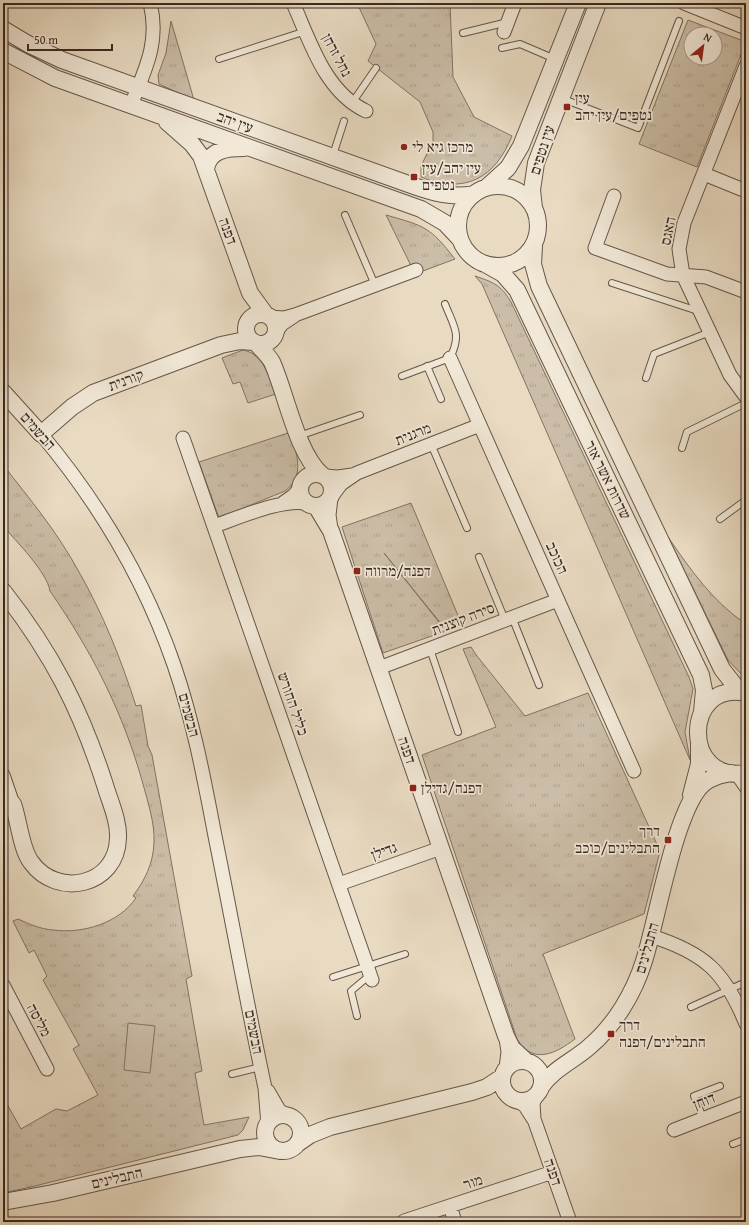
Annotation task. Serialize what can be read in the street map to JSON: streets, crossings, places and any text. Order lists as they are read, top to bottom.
{
  "streets": {
    "street": [
      "נחל זרחן",
      "עין יהב",
      "עין נטפים",
      "דפנה",
      "האגס",
      "קורנית",
      "הבשמים",
      "מרגנית",
      "שדרות אשר אזר",
      "הכוכב",
      "סירה קוצנית",
      "כליל החורש",
      "גדילן",
      "התבלינים",
      "מליסה",
      "דוחן",
      "מור"
    ]
  },
  "crossings": [
    ["עין יהב", "עין נטפים"],
    ["עין יהב", "דפנה"],
    ["עין יהב", "שדרות אשר אזר"],
    ["עין נטפים", "שדרות אשר אזר"],
    ["דפנה", "קורנית"],
    ["דפנה", "מרגנית"],
    ["דפנה", "סירה קוצנית"],
    ["דפנה", "גדילן"],
    ["דפנה", "התבלינים"],
    ["דפנה", "מור"],
    ["קורנית", "הבשמים"],
    ["הבשמים", "התבלינים"],
    ["מרגנית", "הכוכב"],
    ["שדרות אשר אזר", "התבלינים"],
    ["הכוכב", "סירה קוצנית"],
    ["כליל החורש", "גדילן"]
  ],
  "places": {
    "transit": [
      "עין נטפים/עין יהב",
      "עין יהב/עין נטפים",
      "דפנה/מרווה",
      "דפנה/גדילן",
      "דרך התבלינים/כוכב",
      "דרך התבלינים/דפנה"
    ],
    "other": ["מרכז גיא לי"]
  },
  "scale_bar": "50 m",
  "north": "top right"
}
